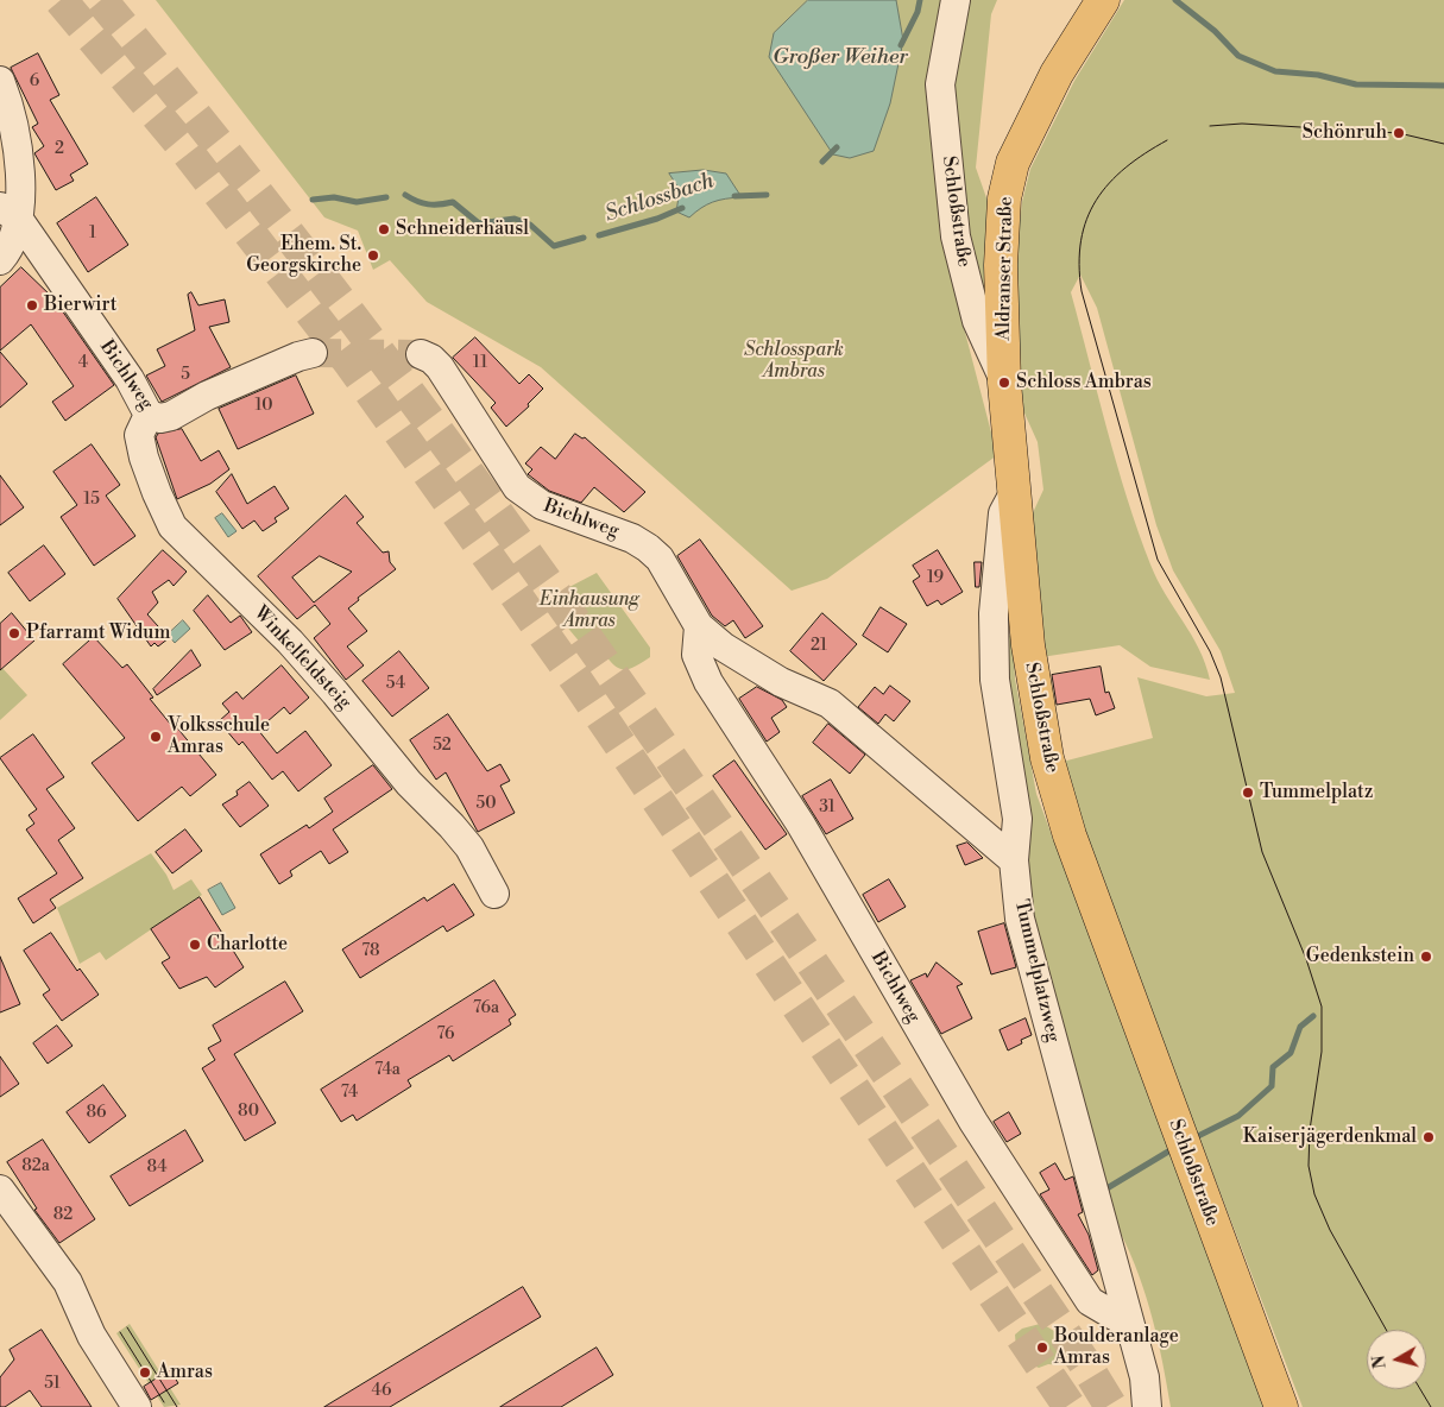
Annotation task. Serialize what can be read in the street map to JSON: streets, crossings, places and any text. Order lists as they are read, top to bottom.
{
  "streets": {
    "main road": ["Schloßstraße", "Aldranser Straße"],
    "street": ["Bichlweg", "Winkelfeldsteig", "Tummelplatzweg"]
  },
  "crossings": [
    ["Schloßstraße", "Aldranser Straße"],
    ["Schloßstraße", "Tummelplatzweg"],
    ["Bichlweg", "Winkelfeldsteig"],
    ["Bichlweg", "Tummelplatzweg"]
  ],
  "water": ["Großer Weiher", "Schlossbach"],
  "parks": ["Schlosspark Ambras", "Einhausung Amras"],
  "places": [
    "Schönruh",
    "Schneiderhäusl",
    "Ehem. St. Georgskirche",
    "Bierwirt",
    "Schloss Ambras",
    "Pfarramt Widum",
    "Volksschule Amras",
    "Tummelplatz",
    "Charlotte",
    "Gedenkstein",
    "Kaiserjägerdenkmal",
    "Boulderanlage Amras",
    "Amras"
  ],
  "house_numbers": [
    "6",
    "2",
    "1",
    "4",
    "11",
    "5",
    "10",
    "15",
    "19",
    "21",
    "54",
    "52",
    "50",
    "31",
    "78",
    "76a",
    "76",
    "74a",
    "74",
    "80",
    "86",
    "82a",
    "84",
    "82",
    "51",
    "46"
  ],
  "north": "left"
}
